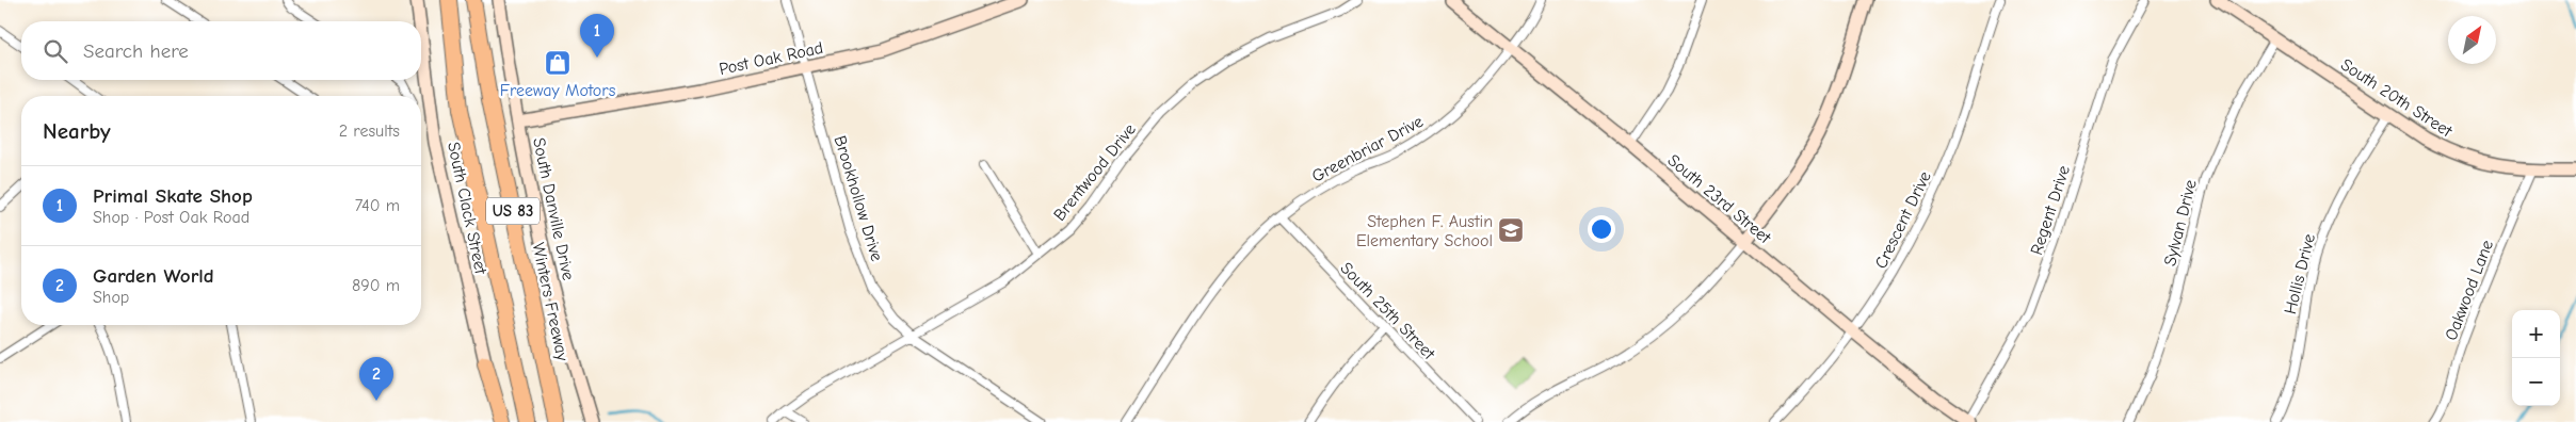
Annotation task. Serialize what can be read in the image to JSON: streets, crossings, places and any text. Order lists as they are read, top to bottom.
{
  "streets": {
    "highway": ["US 83", "Winters Freeway"],
    "street": [
      "Post Oak Road",
      "South 20th Street",
      "Greenbriar Drive",
      "Brentwood Drive",
      "Brookhollow Drive",
      "South 23rd Street",
      "South Clack Street",
      "South Danville Drive",
      "Regent Drive",
      "Crescent Drive",
      "Sylvan Drive",
      "Hollis Drive",
      "Oakwood Lane",
      "South 25th Street"
    ]
  },
  "crossings": [
    ["Post Oak Road", "Brookhollow Drive"],
    ["Post Oak Road", "South Danville Drive"],
    ["South 20th Street", "Sylvan Drive"],
    ["South 20th Street", "Hollis Drive"],
    ["South 20th Street", "Oakwood Lane"],
    ["Greenbriar Drive", "South 23rd Street"],
    ["Greenbriar Drive", "South 25th Street"],
    ["Brentwood Drive", "Brookhollow Drive"],
    ["South 23rd Street", "Regent Drive"],
    ["South 23rd Street", "Crescent Drive"]
  ],
  "places": {
    "shop": ["Freeway Motors"],
    "school or university": ["Stephen F. Austin Elementary School"]
  },
  "north": "top right",
  "page": {
    "pins": ["1", "2"],
    "search": "Search here",
    "heading": ["Nearby", "2 results"],
    "list": [
      {
        "mark": "1",
        "name": "Primal Skate Shop",
        "note": "Shop · Post Oak Road",
        "value": "740 m"
      },
      {
        "mark": "2",
        "name": "Garden World",
        "note": "Shop",
        "value": "890 m"
      }
    ],
    "map_buttons": ["+", "−"]
  }
}
